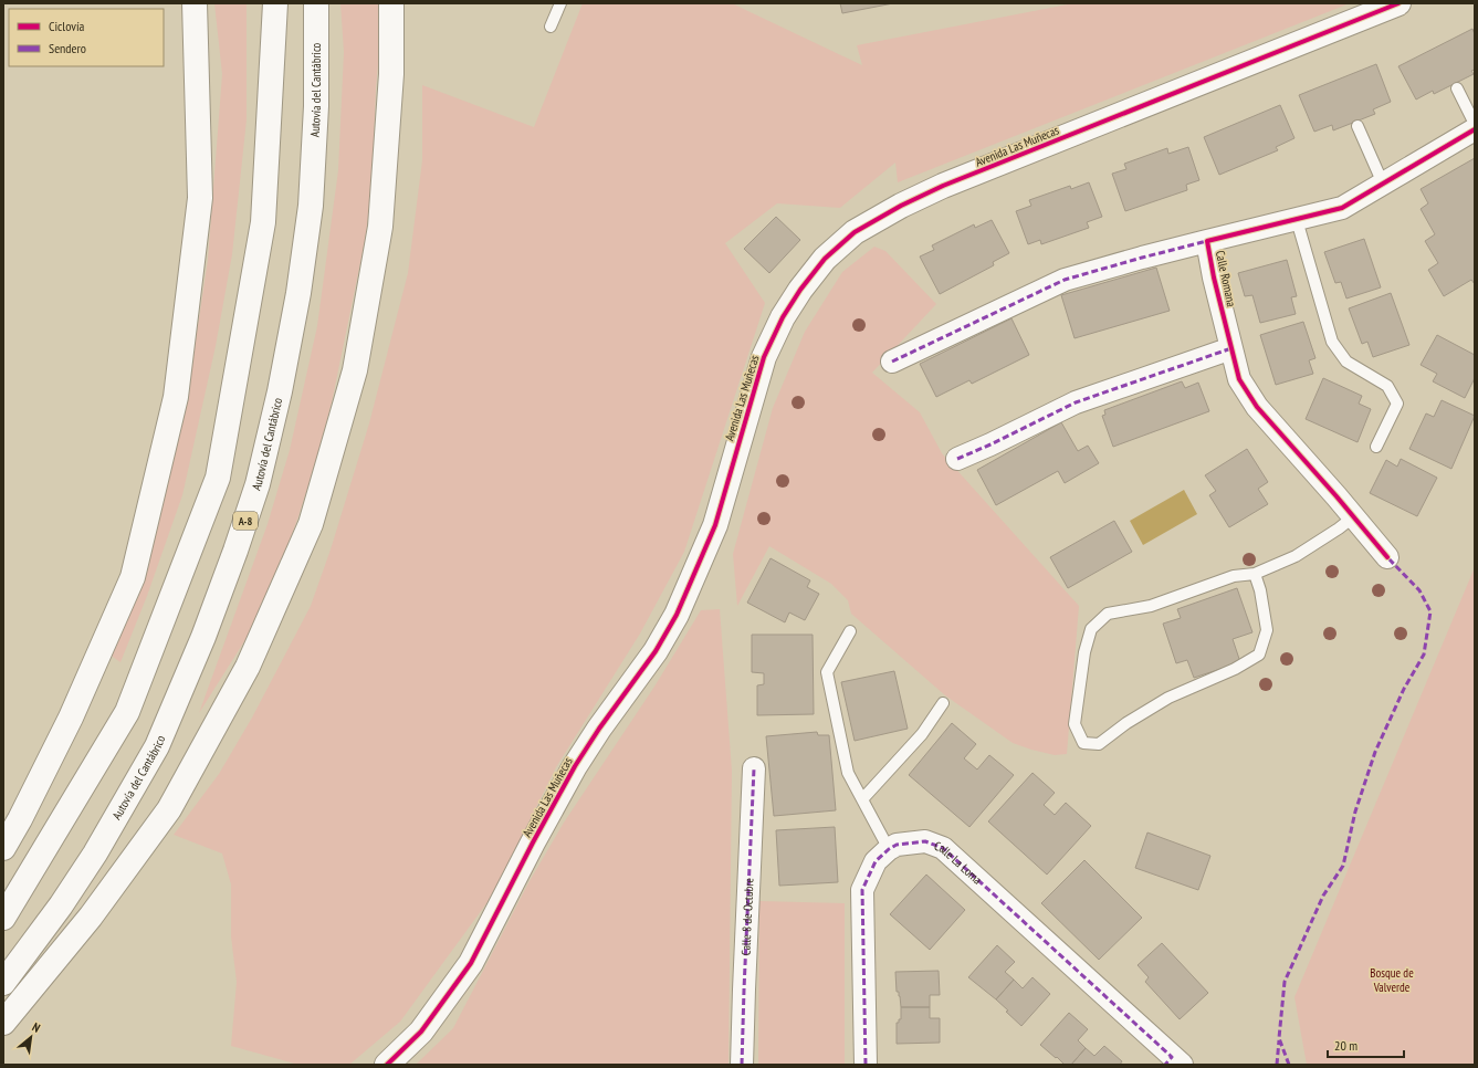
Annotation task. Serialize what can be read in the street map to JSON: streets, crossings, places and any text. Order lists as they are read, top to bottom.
{
  "streets": {
    "main road": ["Autovía del Cantábrico", "Avenida Las Muñecas", "A-8"],
    "street": ["Calle Romana", "Calle La Loma", "Calle 8 de Octubre"]
  },
  "parks": ["Bosque de Valverde"],
  "legend": ["Ciclovía", "Sendero"],
  "scale_bar": "20 m",
  "north": "top right"
}
